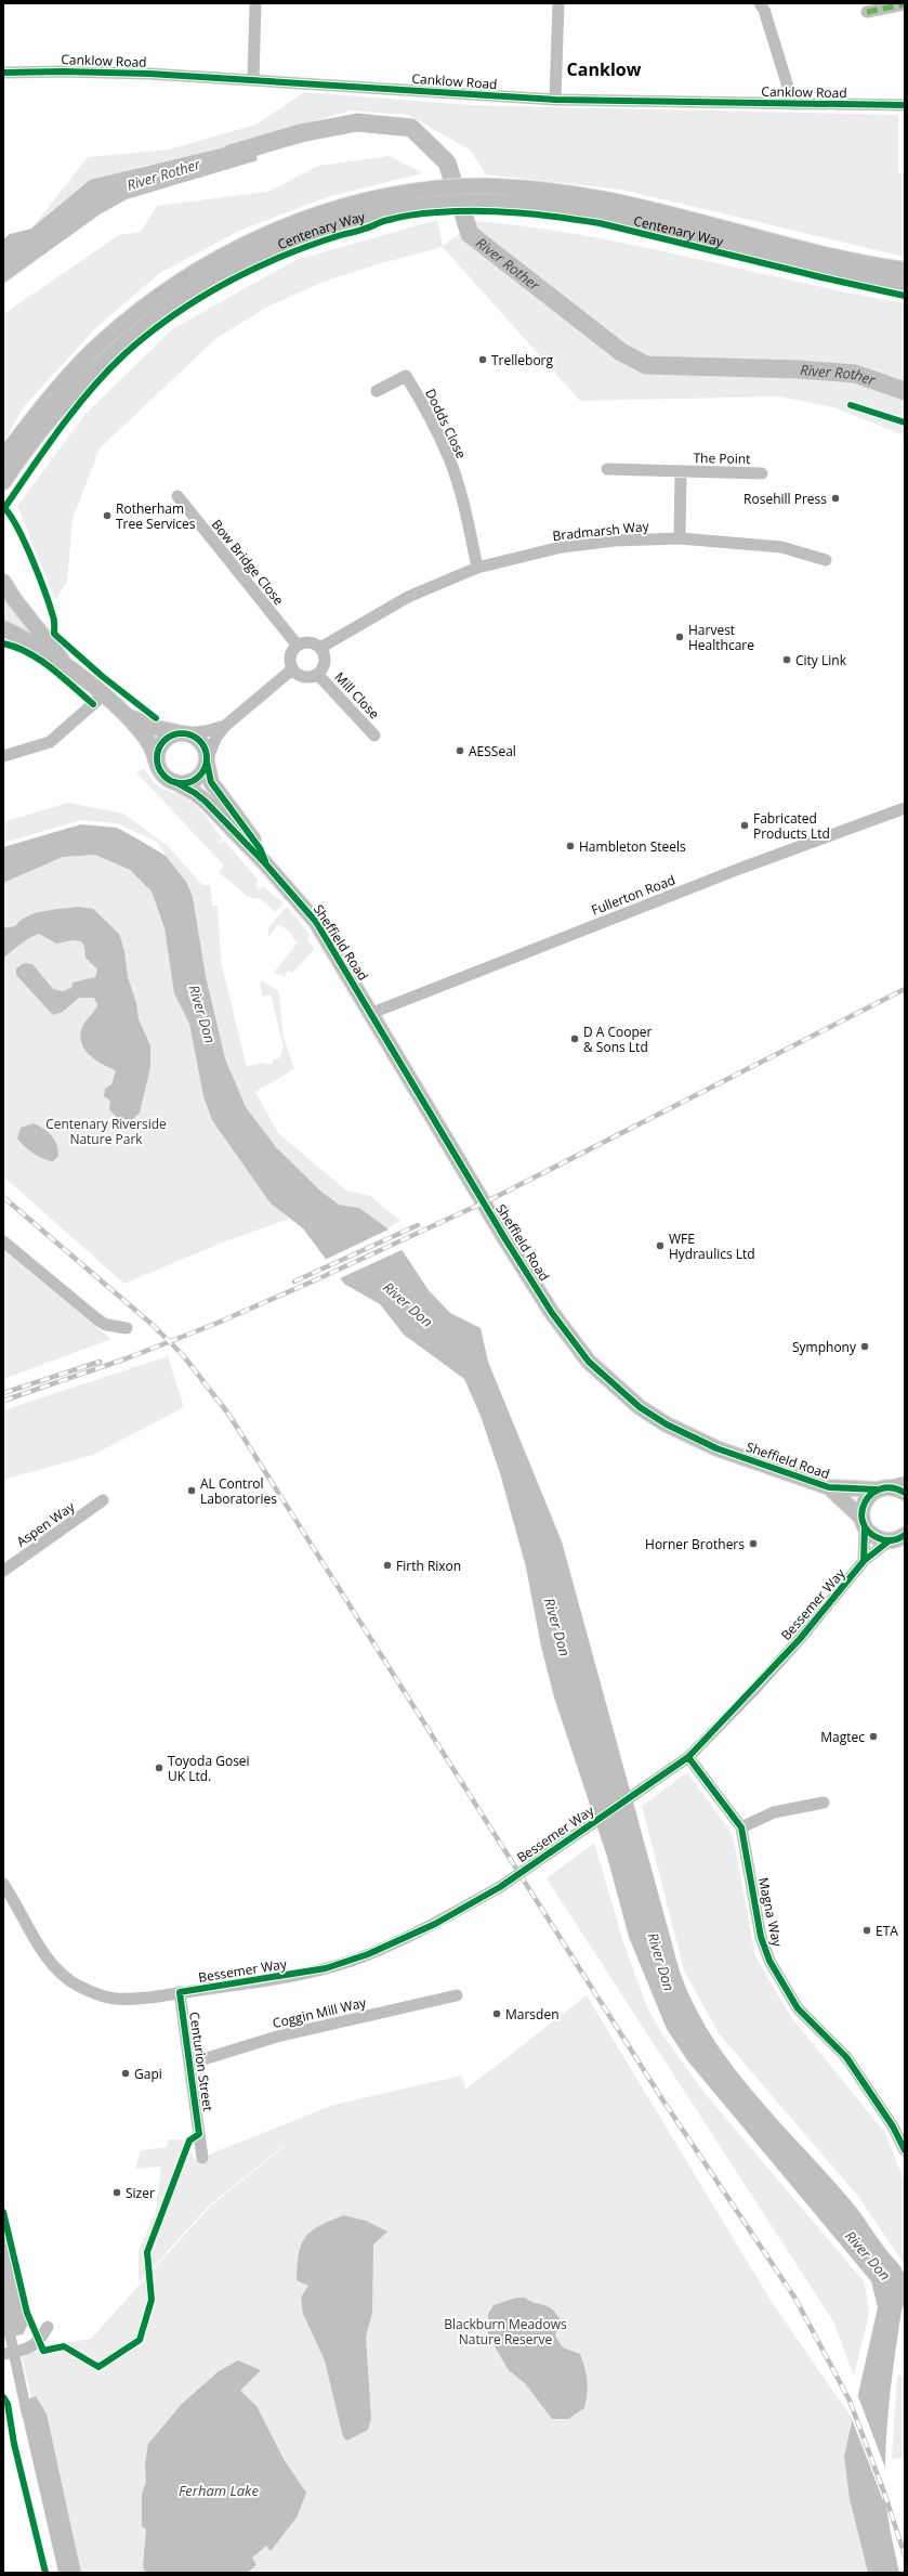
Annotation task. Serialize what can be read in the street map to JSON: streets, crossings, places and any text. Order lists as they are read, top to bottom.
{
  "streets": {
    "main road": ["Centenary Way", "Sheffield Road"],
    "street": [
      "Canklow Road",
      "Dodds Close",
      "The Point",
      "Bradmarsh Way",
      "Bow Bridge Close",
      "Mill Close",
      "Fullerton Road",
      "Aspen Way",
      "Bessemer Way",
      "Magna Way",
      "Coggin Mill Way",
      "Centurion Street"
    ]
  },
  "crossings": [
    ["Dodds Close", "Bradmarsh Way"],
    ["The Point", "Bradmarsh Way"],
    ["Bradmarsh Way", "Bow Bridge Close"],
    ["Bradmarsh Way", "Mill Close"],
    ["Bow Bridge Close", "Mill Close"],
    ["Fullerton Road", "Sheffield Road"],
    ["Sheffield Road", "Bessemer Way"],
    ["Bessemer Way", "Magna Way"],
    ["Bessemer Way", "Centurion Street"],
    ["Coggin Mill Way", "Centurion Street"]
  ],
  "districts": ["Canklow"],
  "water": ["River Rother", "River Don", "Ferham Lake"],
  "parks": ["Centenary Riverside Nature Park", "Blackburn Meadows Nature Reserve"],
  "places": [
    "Trelleborg",
    "Rosehill Press",
    "Rotherham Tree Services",
    "Harvest Healthcare",
    "City Link",
    "AESSeal",
    "Fabricated Products Ltd",
    "Hambleton Steels",
    "D A Cooper & Sons Ltd",
    "WFE Hydraulics Ltd",
    "Symphony",
    "AL Control Laboratories",
    "Horner Brothers",
    "Firth Rixon",
    "Magtec",
    "Toyoda Gosei UK Ltd.",
    "ETA",
    "Marsden",
    "Gapi",
    "Sizer"
  ]
}
